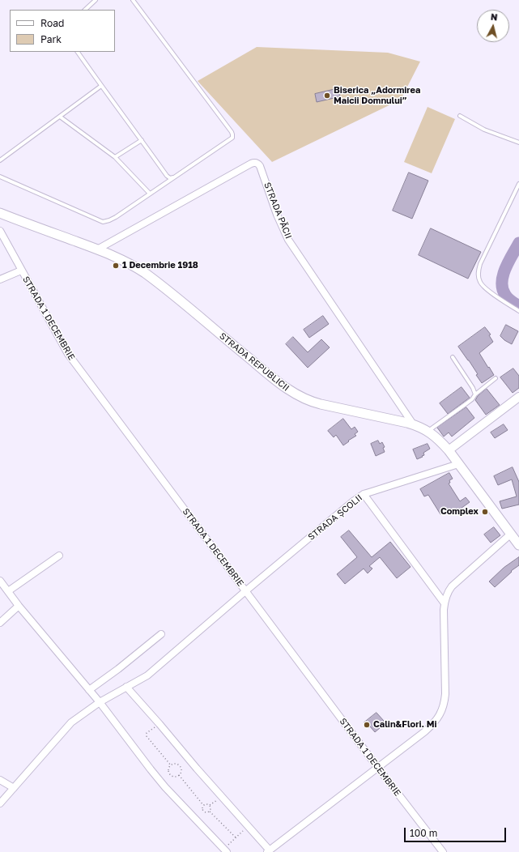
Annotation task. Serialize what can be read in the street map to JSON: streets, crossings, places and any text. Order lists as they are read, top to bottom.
{
  "streets": {
    "main road": ["STRADA REPUBLICII"],
    "street": ["STRADA PĂCII", "STRADA 1 DECEMBRIE", "STRADA ȘCOLII"]
  },
  "crossings": [
    ["STRADA PĂCII", "STRADA REPUBLICII"],
    ["STRADA 1 DECEMBRIE", "STRADA ȘCOLII"],
    ["STRADA REPUBLICII", "STRADA ȘCOLII"]
  ],
  "places": [
    "Biserica „Adormirea Maicii Domnului”",
    "1 Decembrie 1918",
    "Complex",
    "Calin&Flori. Mi"
  ],
  "legend": ["Road", "Park"],
  "scale_bar": "100 m",
  "north": "top"
}
